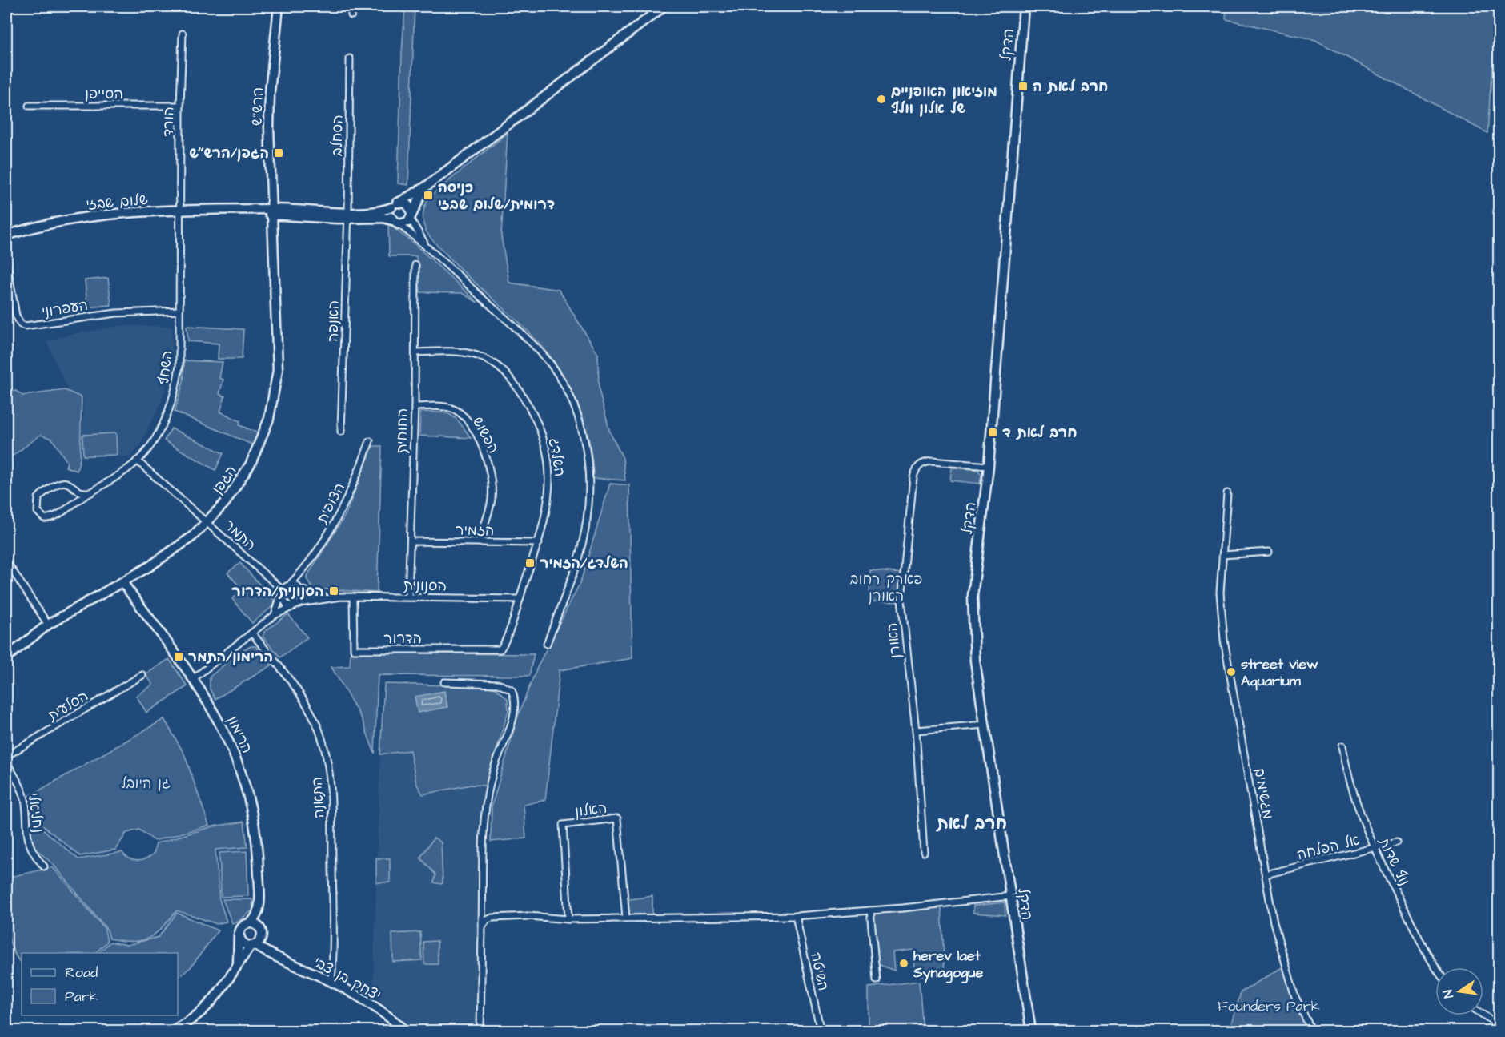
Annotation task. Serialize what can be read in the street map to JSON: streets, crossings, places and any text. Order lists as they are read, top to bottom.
{
  "streets": {
    "street": [
      "הדקל",
      "הסייפן",
      "הרש''ש",
      "הורד",
      "הסחלב",
      "שלום שבזי",
      "העפרוני",
      "האנפה",
      "השחף",
      "החוחית",
      "הפשוש",
      "השלדג",
      "הגפן",
      "הצופית",
      "הזמיר",
      "התמר",
      "הסנונית",
      "הדרור",
      "האורן",
      "הסלעית",
      "הרימון",
      "מגשימים",
      "התאנה",
      "האלון",
      "נחליאלי",
      "אל הפלחה",
      "נוף שדות",
      "השיטה",
      "יצחק בן צבי"
    ]
  },
  "crossings": [
    ["הדקל", "האורן"],
    ["הסייפן", "הורד"],
    ["הרש''ש", "שלום שבזי"],
    ["הרש''ש", "הגפן"],
    ["הורד", "שלום שבזי"],
    ["הורד", "השחף"],
    ["הסחלב", "שלום שבזי"],
    ["הסחלב", "האנפה"],
    ["שלום שבזי", "האנפה"],
    ["שלום שבזי", "השחף"],
    ["שלום שבזי", "הגפן"],
    ["העפרוני", "השחף"],
    ["השחף", "התמר"],
    ["החוחית", "הפשוש"],
    ["החוחית", "השלדג"],
    ["החוחית", "הזמיר"],
    ["החוחית", "הסנונית"],
    ["הפשוש", "הזמיר"],
    ["השלדג", "הזמיר"],
    ["השלדג", "הסנונית"],
    ["השלדג", "הדרור"],
    ["הגפן", "התמר"],
    ["הגפן", "הרימון"],
    ["הצופית", "התמר"],
    ["הצופית", "הסנונית"],
    ["התמר", "הסנונית"],
    ["הסנונית", "הדרור"],
    ["הרימון", "יצחק בן צבי"],
    ["מגשימים", "אל הפלחה"],
    ["התאנה", "יצחק בן צבי"],
    ["אל הפלחה", "נוף שדות"]
  ],
  "districts": ["חרב לאת"],
  "parks": ["פארק רחוב האורן", "גן היובל", "Founders Park"],
  "places": {
    "transit": [
      "חרב לאת ה",
      "הגפן/הרש״ש",
      "כניסה דרומית/שלום שבזי",
      "חרב לאת ד",
      "השלדג/הזמיר",
      "הסנונית/הדרור",
      "הרימון/התמר"
    ],
    "other": ["מוזיאון האופניים של אלון וולף", "street view Aquarium", "herev laet Synagogue"]
  },
  "legend": ["Road", "Park"],
  "north": "left"
}
